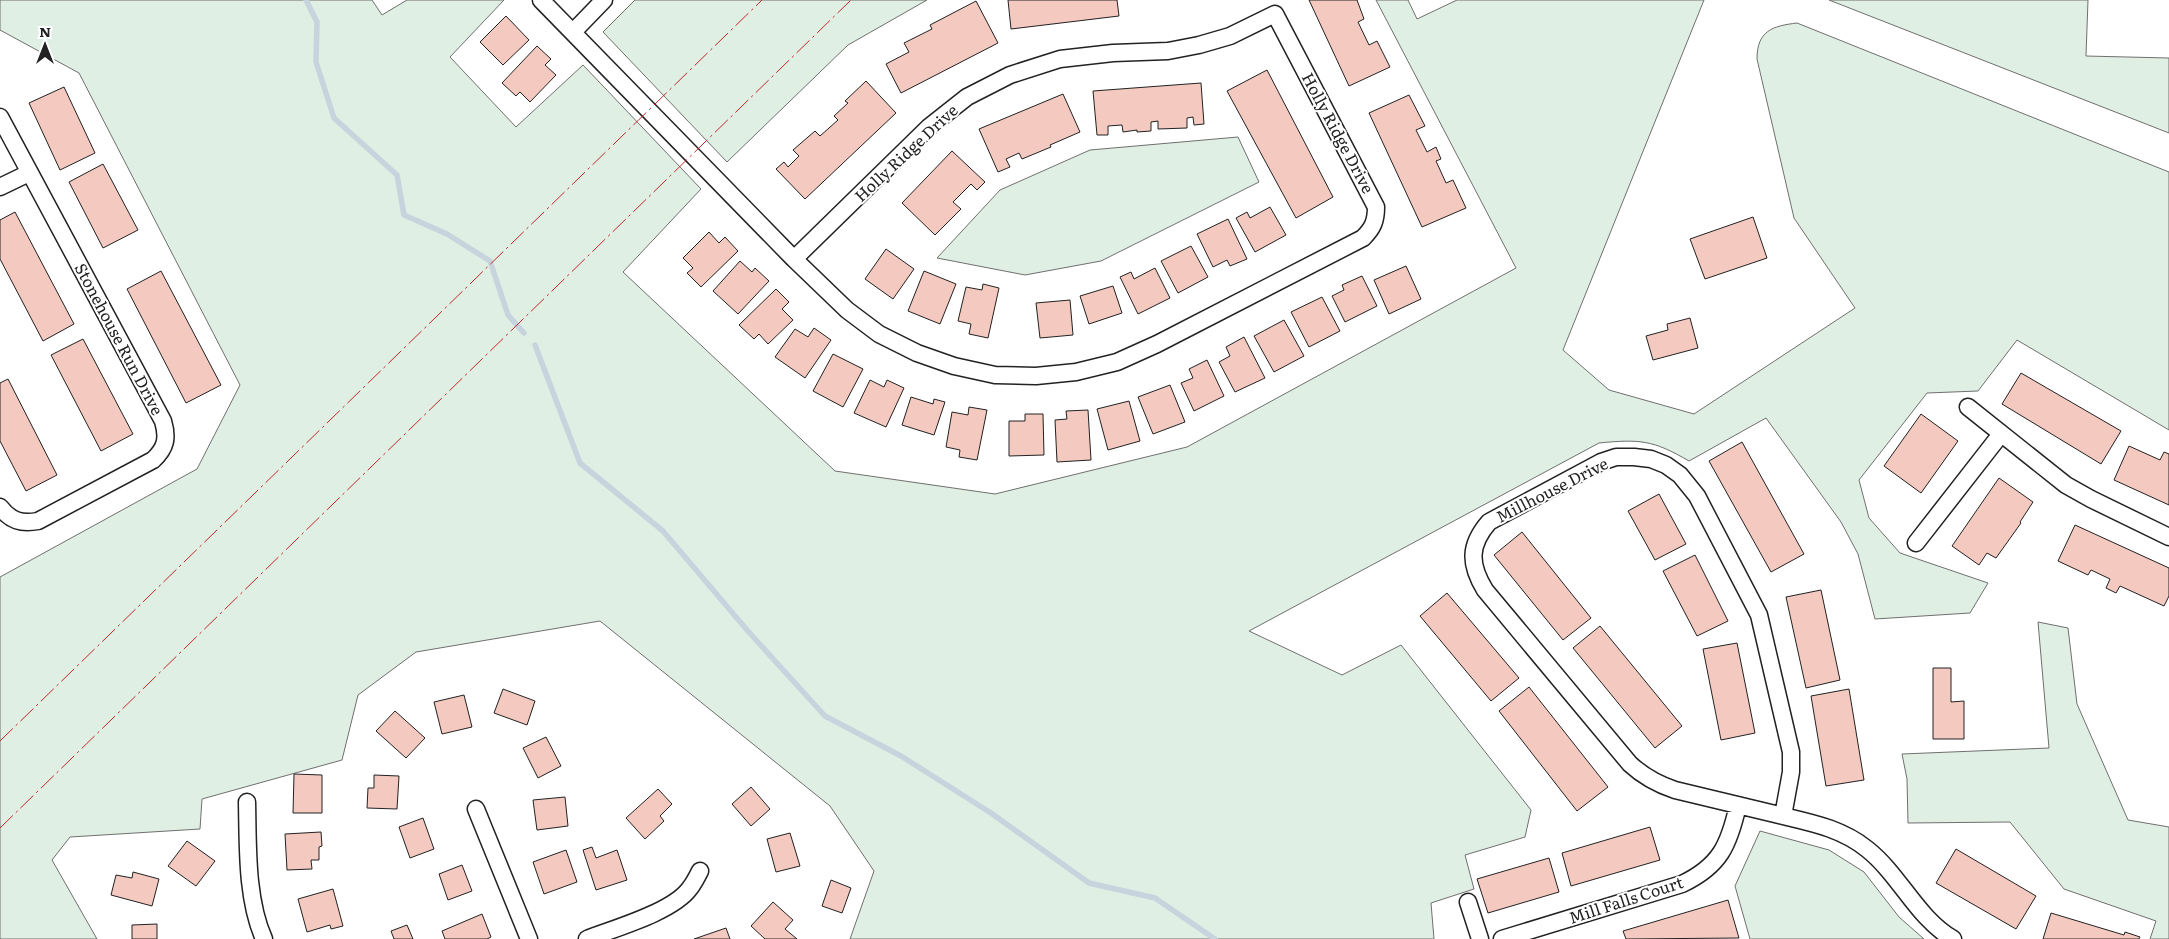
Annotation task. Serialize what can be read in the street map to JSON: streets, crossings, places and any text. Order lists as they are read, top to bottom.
{
  "streets": {
    "street": [
      "Holly Ridge Drive",
      "Stonehouse Run Drive",
      "Millhouse Drive",
      "Mill Falls Court"
    ]
  },
  "crossings": [
    ["Millhouse Drive", "Mill Falls Court"]
  ],
  "north": "top"
}
